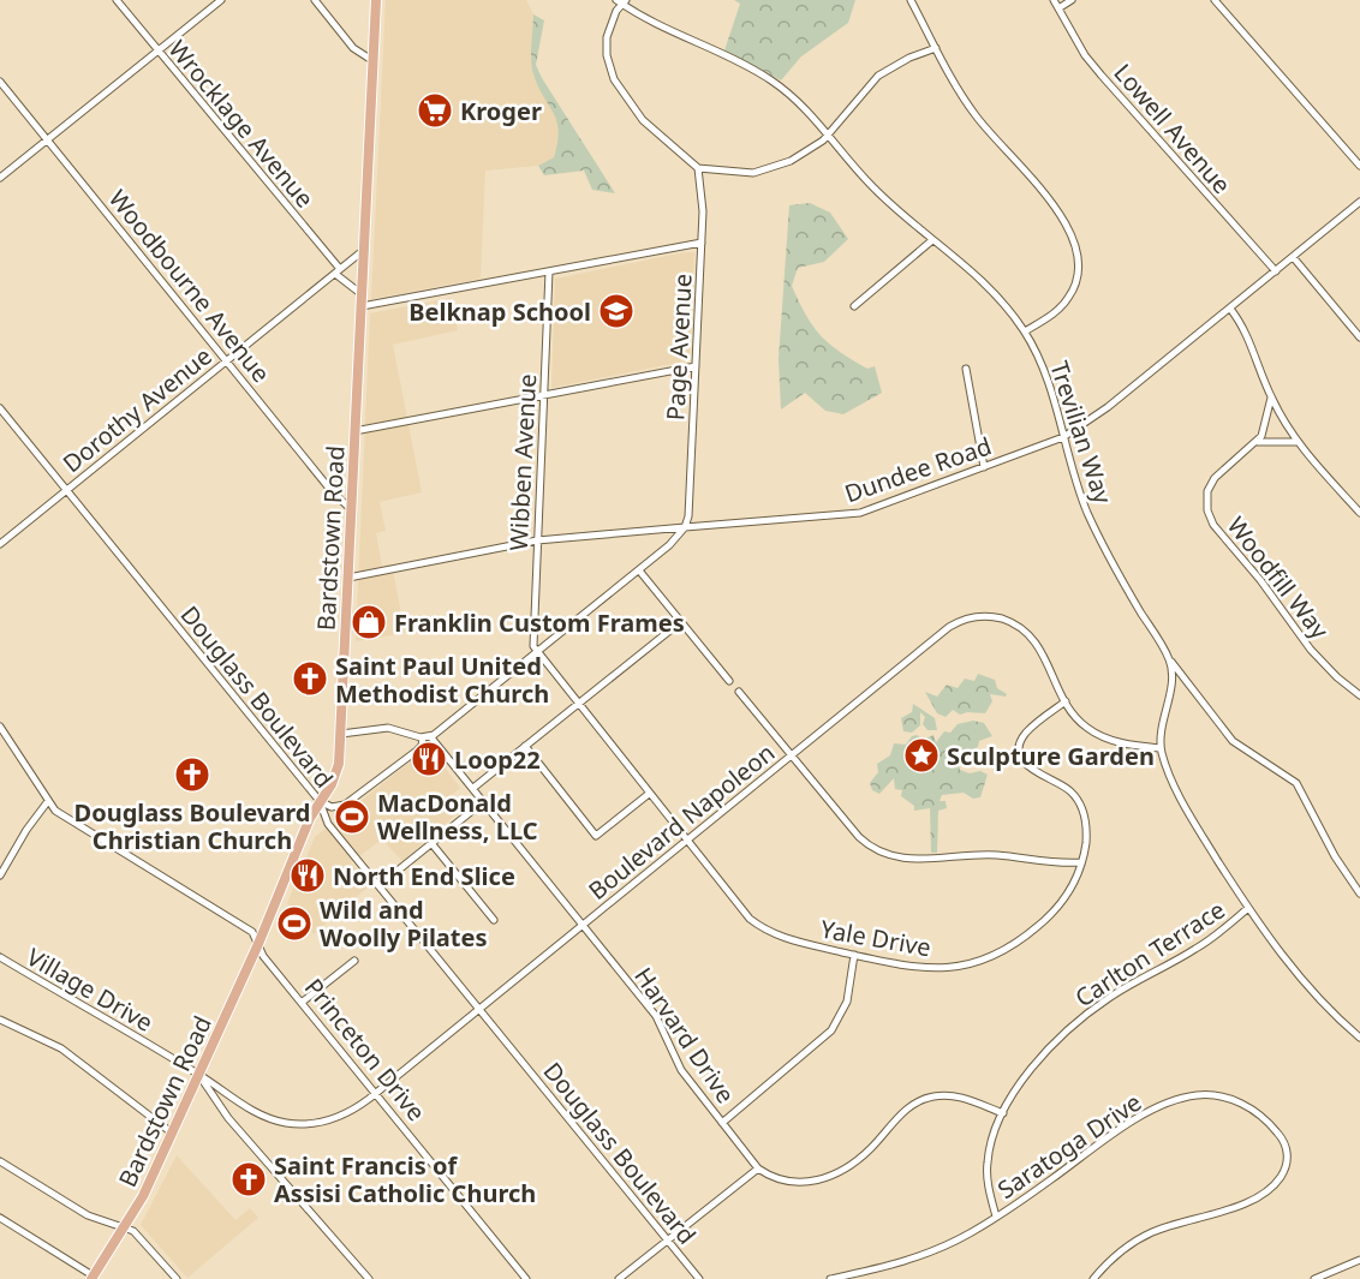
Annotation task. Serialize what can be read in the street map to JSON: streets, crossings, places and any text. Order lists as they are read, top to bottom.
{
  "streets": {
    "main road": ["Bardstown Road"],
    "street": [
      "Wrocklage Avenue",
      "Lowell Avenue",
      "Woodbourne Avenue",
      "Page Avenue",
      "Dorothy Avenue",
      "Trevilian Way",
      "Wibben Avenue",
      "Dundee Road",
      "Woodfill Way",
      "Douglass Boulevard",
      "Boulevard Napoleon",
      "Yale Drive",
      "Carlton Terrace",
      "Village Drive",
      "Harvard Drive",
      "Princeton Drive",
      "Saratoga Drive"
    ]
  },
  "crossings": [
    ["Wrocklage Avenue", "Dorothy Avenue"],
    ["Wrocklage Avenue", "Bardstown Road"],
    ["Lowell Avenue", "Dundee Road"],
    ["Woodbourne Avenue", "Dorothy Avenue"],
    ["Woodbourne Avenue", "Bardstown Road"],
    ["Page Avenue", "Dundee Road"],
    ["Dorothy Avenue", "Bardstown Road"],
    ["Dorothy Avenue", "Douglass Boulevard"],
    ["Trevilian Way", "Dundee Road"],
    ["Wibben Avenue", "Yale Drive"],
    ["Bardstown Road", "Douglass Boulevard"],
    ["Bardstown Road", "Boulevard Napoleon"],
    ["Bardstown Road", "Village Drive"],
    ["Bardstown Road", "Princeton Drive"],
    ["Douglass Boulevard", "Boulevard Napoleon"],
    ["Boulevard Napoleon", "Yale Drive"],
    ["Boulevard Napoleon", "Village Drive"],
    ["Boulevard Napoleon", "Harvard Drive"],
    ["Boulevard Napoleon", "Princeton Drive"],
    ["Carlton Terrace", "Harvard Drive"],
    ["Carlton Terrace", "Saratoga Drive"]
  ],
  "places": {
    "supermarket": ["Kroger"],
    "school or university": ["Belknap School"],
    "shop": ["Franklin Custom Frames"],
    "church": ["Saint Paul United Methodist Church", "Douglass Boulevard Christian Church", "Saint Francis of Assisi Catholic Church"],
    "place": ["Sculpture Garden"],
    "restaurant": ["Loop22", "North End Slice"],
    "sports": ["MacDonald Wellness, LLC", "Wild and Woolly Pilates"]
  }
}
